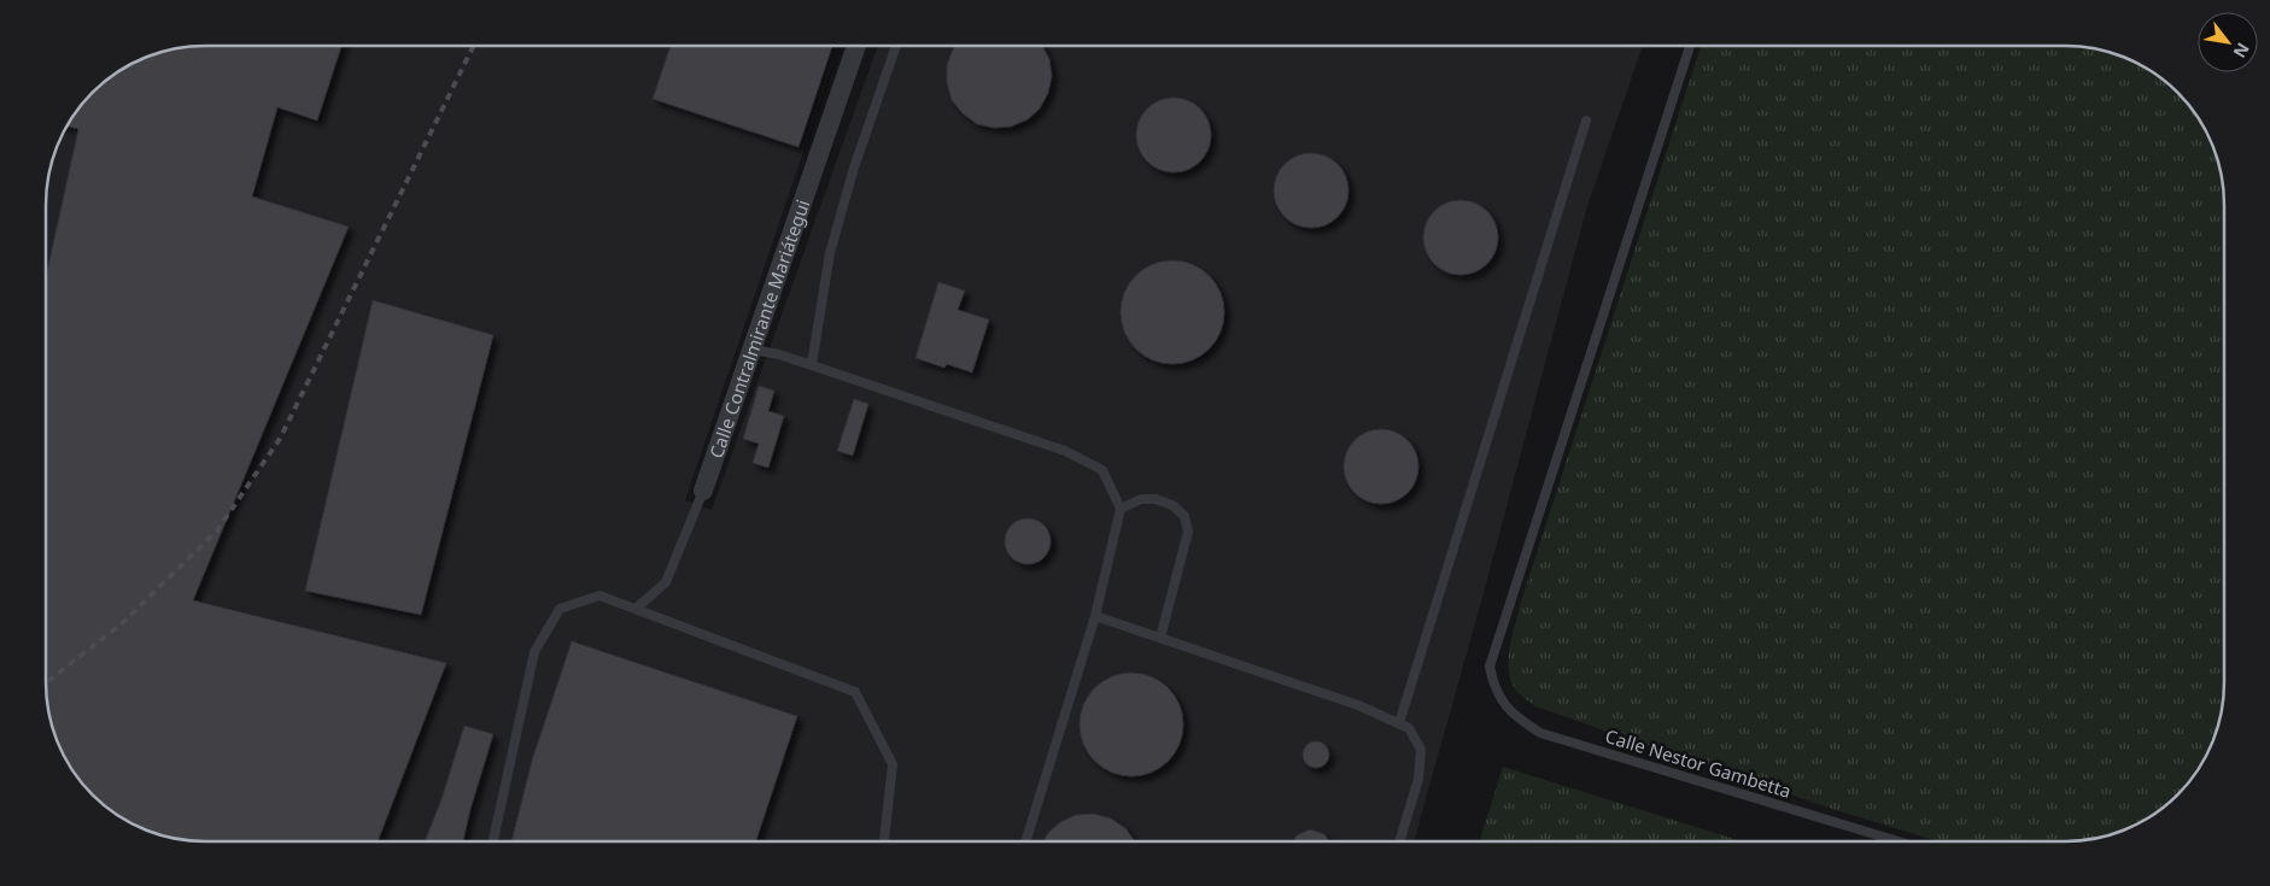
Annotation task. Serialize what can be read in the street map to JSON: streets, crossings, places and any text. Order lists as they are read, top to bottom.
{
  "streets": {
    "street": ["Calle Contralmirante Mariátegui"],
    "lane": ["Calle Nestor Gambetta"]
  },
  "north": "bottom right"
}
